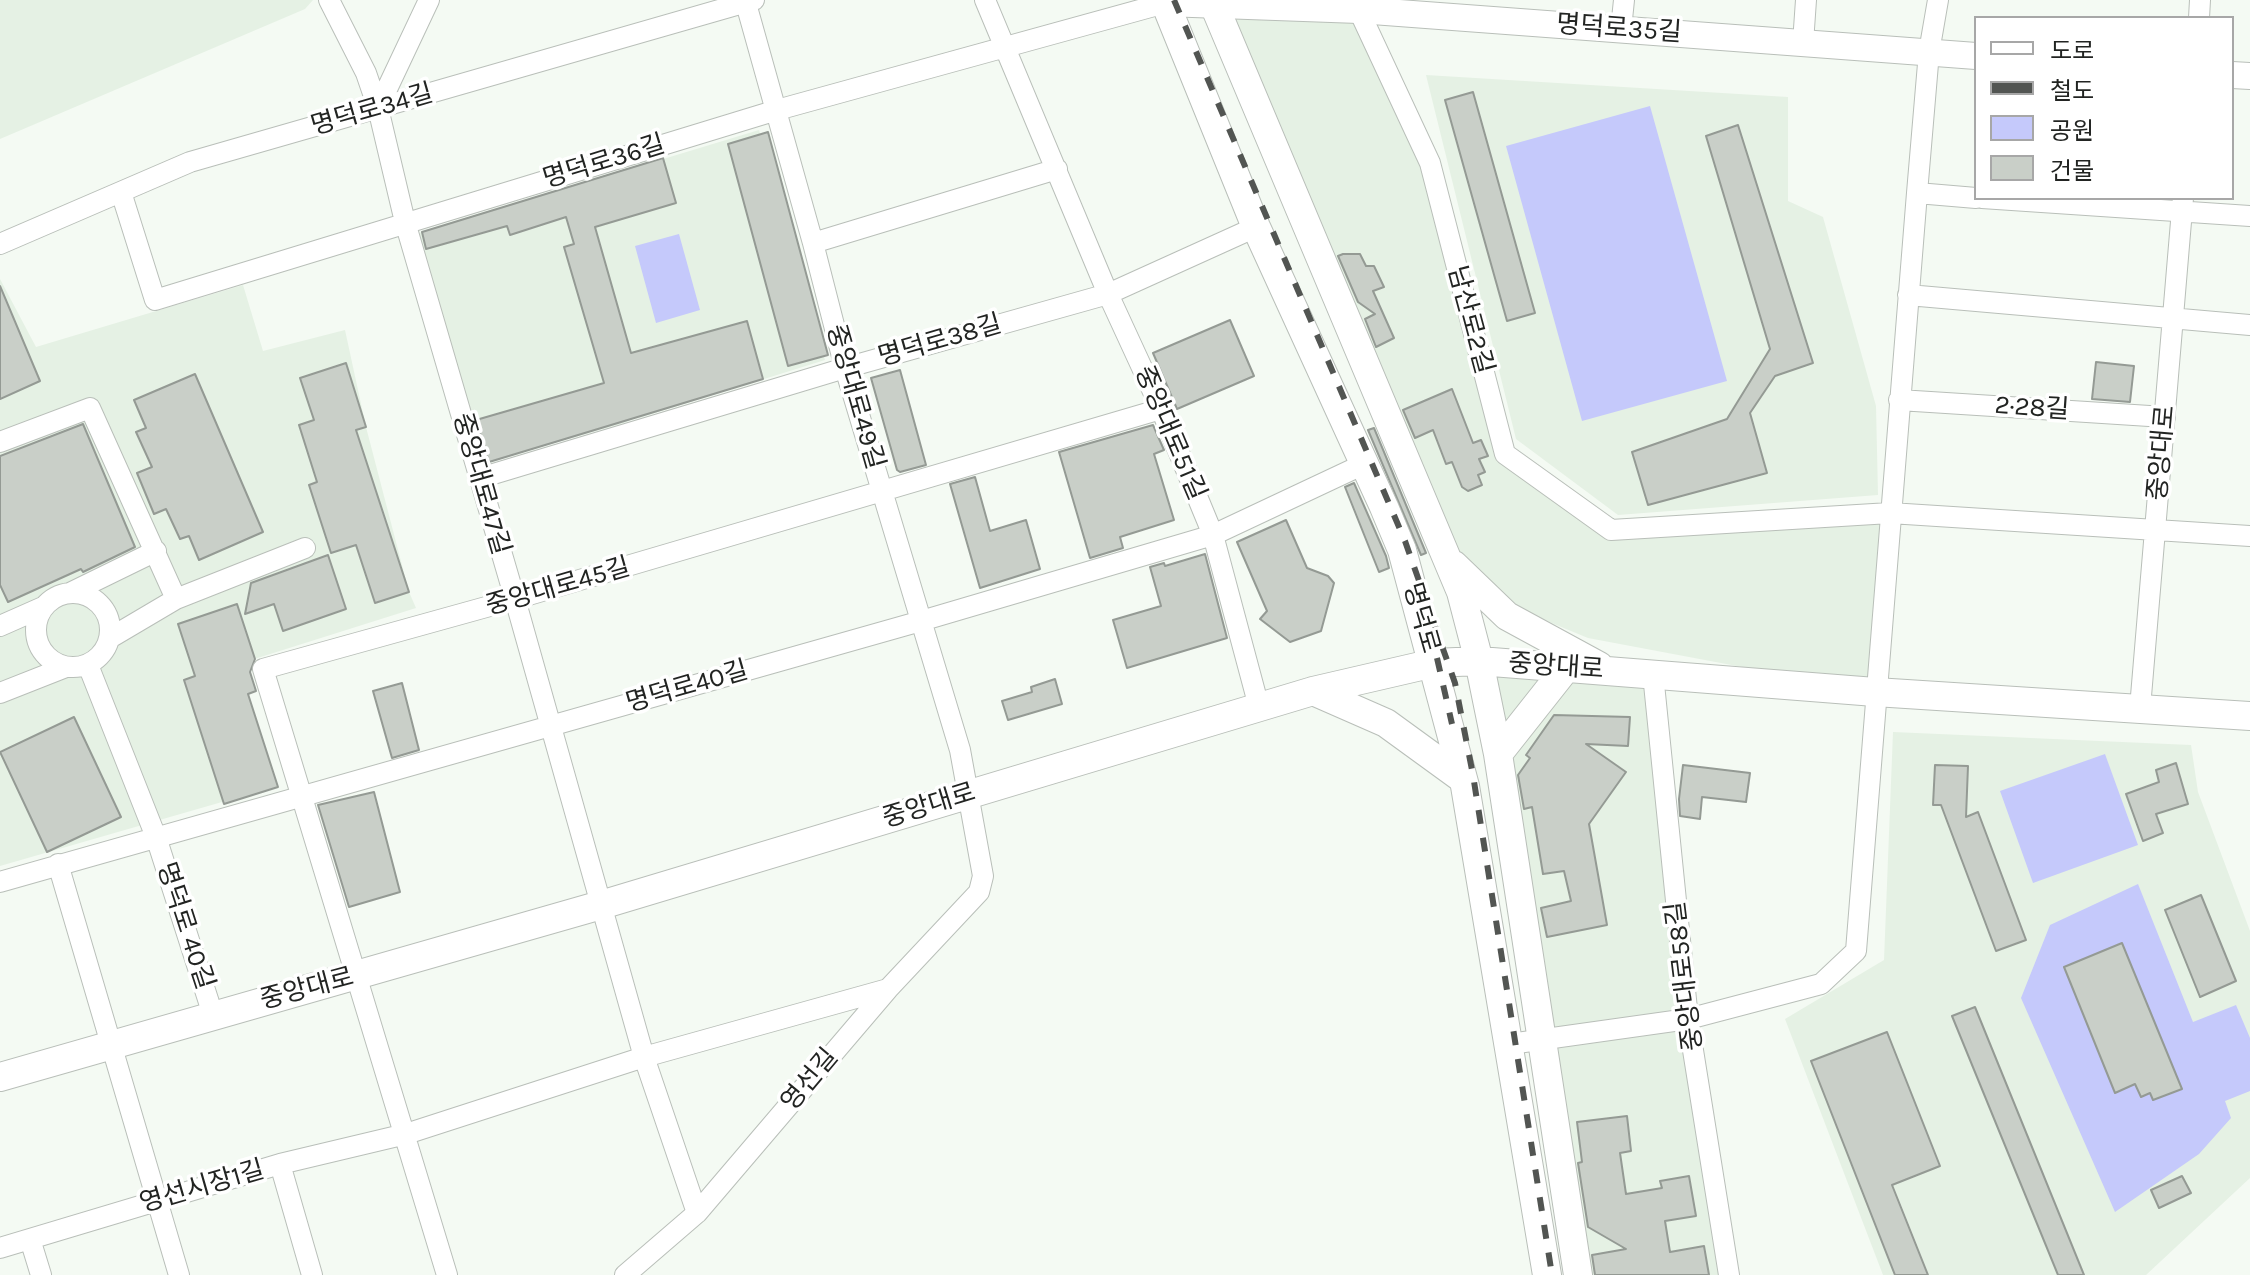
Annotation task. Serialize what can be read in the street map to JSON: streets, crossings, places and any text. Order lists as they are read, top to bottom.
{
  "streets": {
    "main road": ["중앙대로", "명덕로"],
    "street": [
      "명덕로35길",
      "명덕로34길",
      "명덕로36길",
      "남산로2길",
      "명덕로38길",
      "중앙대로49길",
      "2·28길",
      "중앙대로51길",
      "중앙대로47길",
      "중앙대로45길",
      "명덕로40길",
      "명덕로 40길",
      "중앙대로58길",
      "영선길",
      "영선시장1길"
    ]
  },
  "crossings": [
    ["명덕로35길", "명덕로36길"],
    ["명덕로35길", "남산로2길"],
    ["명덕로35길", "명덕로"],
    ["명덕로34길", "명덕로36길"],
    ["명덕로34길", "중앙대로49길"],
    ["명덕로34길", "중앙대로47길"],
    ["명덕로36길", "중앙대로49길"],
    ["명덕로36길", "중앙대로51길"],
    ["명덕로36길", "중앙대로47길"],
    ["명덕로36길", "명덕로"],
    ["명덕로38길", "중앙대로49길"],
    ["명덕로38길", "중앙대로51길"],
    ["명덕로38길", "중앙대로47길"],
    ["명덕로38길", "명덕로"],
    ["중앙대로49길", "중앙대로"],
    ["중앙대로49길", "중앙대로45길"],
    ["중앙대로49길", "명덕로40길"],
    ["중앙대로49길", "영선길"],
    ["2·28길", "중앙대로"],
    ["중앙대로51길", "중앙대로"],
    ["중앙대로51길", "중앙대로45길"],
    ["중앙대로51길", "명덕로40길"],
    ["중앙대로", "중앙대로47길"],
    ["중앙대로", "중앙대로45길"],
    ["중앙대로", "명덕로"],
    ["중앙대로", "명덕로 40길"],
    ["중앙대로", "중앙대로58길"],
    ["중앙대로47길", "중앙대로45길"],
    ["중앙대로47길", "명덕로40길"],
    ["중앙대로45길", "명덕로40길"],
    ["중앙대로45길", "영선시장1길"],
    ["명덕로", "명덕로40길"],
    ["명덕로40길", "명덕로 40길"],
    ["영선길", "영선시장1길"]
  ],
  "legend": [
    "도로",
    "철도",
    "공원",
    "건물"
  ]
}
